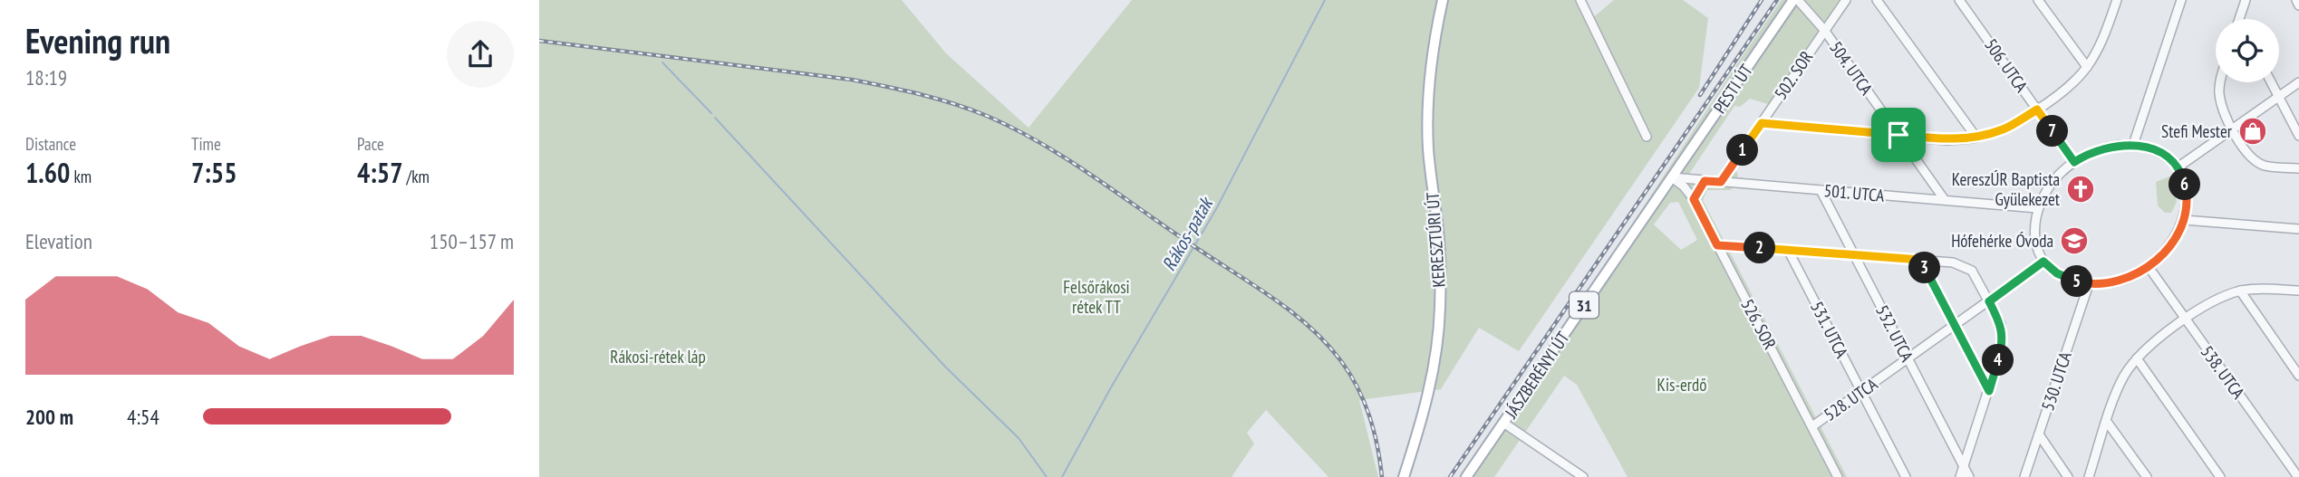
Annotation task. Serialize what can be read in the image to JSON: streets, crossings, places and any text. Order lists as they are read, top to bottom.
{
  "streets": {
    "main road": [
      "PESTI ÚT",
      "KERESZTÚRI ÚT",
      "31",
      "JÁSZBERÉNYI ÚT"
    ],
    "street": [
      "506. UTCA",
      "504. UTCA",
      "502. SOR",
      "501. UTCA",
      "526. SOR",
      "531. UTCA",
      "532. UTCA",
      "538. UTCA",
      "530. UTCA",
      "528. UTCA"
    ]
  },
  "crossings": [
    ["506. UTCA", "501. UTCA"],
    ["506. UTCA", "538. UTCA"],
    ["506. UTCA", "530. UTCA"],
    ["506. UTCA", "528. UTCA"],
    ["504. UTCA", "502. SOR"],
    ["504. UTCA", "PESTI ÚT"],
    ["504. UTCA", "501. UTCA"],
    ["502. SOR", "501. UTCA"],
    ["PESTI ÚT", "501. UTCA"],
    ["PESTI ÚT", "526. SOR"],
    ["PESTI ÚT", "JÁSZBERÉNYI ÚT"],
    ["501. UTCA", "526. SOR"],
    ["501. UTCA", "532. UTCA"],
    ["501. UTCA", "538. UTCA"],
    ["501. UTCA", "JÁSZBERÉNYI ÚT"],
    ["501. UTCA", "530. UTCA"],
    ["501. UTCA", "528. UTCA"],
    ["526. SOR", "JÁSZBERÉNYI ÚT"],
    ["526. SOR", "528. UTCA"],
    ["531. UTCA", "528. UTCA"],
    ["532. UTCA", "528. UTCA"],
    ["538. UTCA", "530. UTCA"],
    ["538. UTCA", "528. UTCA"],
    ["530. UTCA", "528. UTCA"]
  ],
  "water": ["Rákos-patak"],
  "parks": ["Felsőrákosi rétek TT", "Rákosi-rétek láp", "Kis-erdő"],
  "places": {
    "shop": ["Stefi Mester"],
    "church": ["KereszÚR Baptista Gyülekezet"],
    "school or university": ["Hófehérke Óvoda"]
  },
  "page": {
    "heading": ["Evening run", "18:19"],
    "stats": [
      ["Distance", "1.60 km"],
      ["Time", "7:55"],
      ["Pace", "4:57 /km"]
    ],
    "pins": [
      "7",
      "1",
      "6",
      "2",
      "3",
      "5",
      "4"
    ],
    "chart": ["Elevation", "150–157 m"],
    "list": [
      {
        "name": "200 m",
        "note": "4:54"
      }
    ]
  }
}
